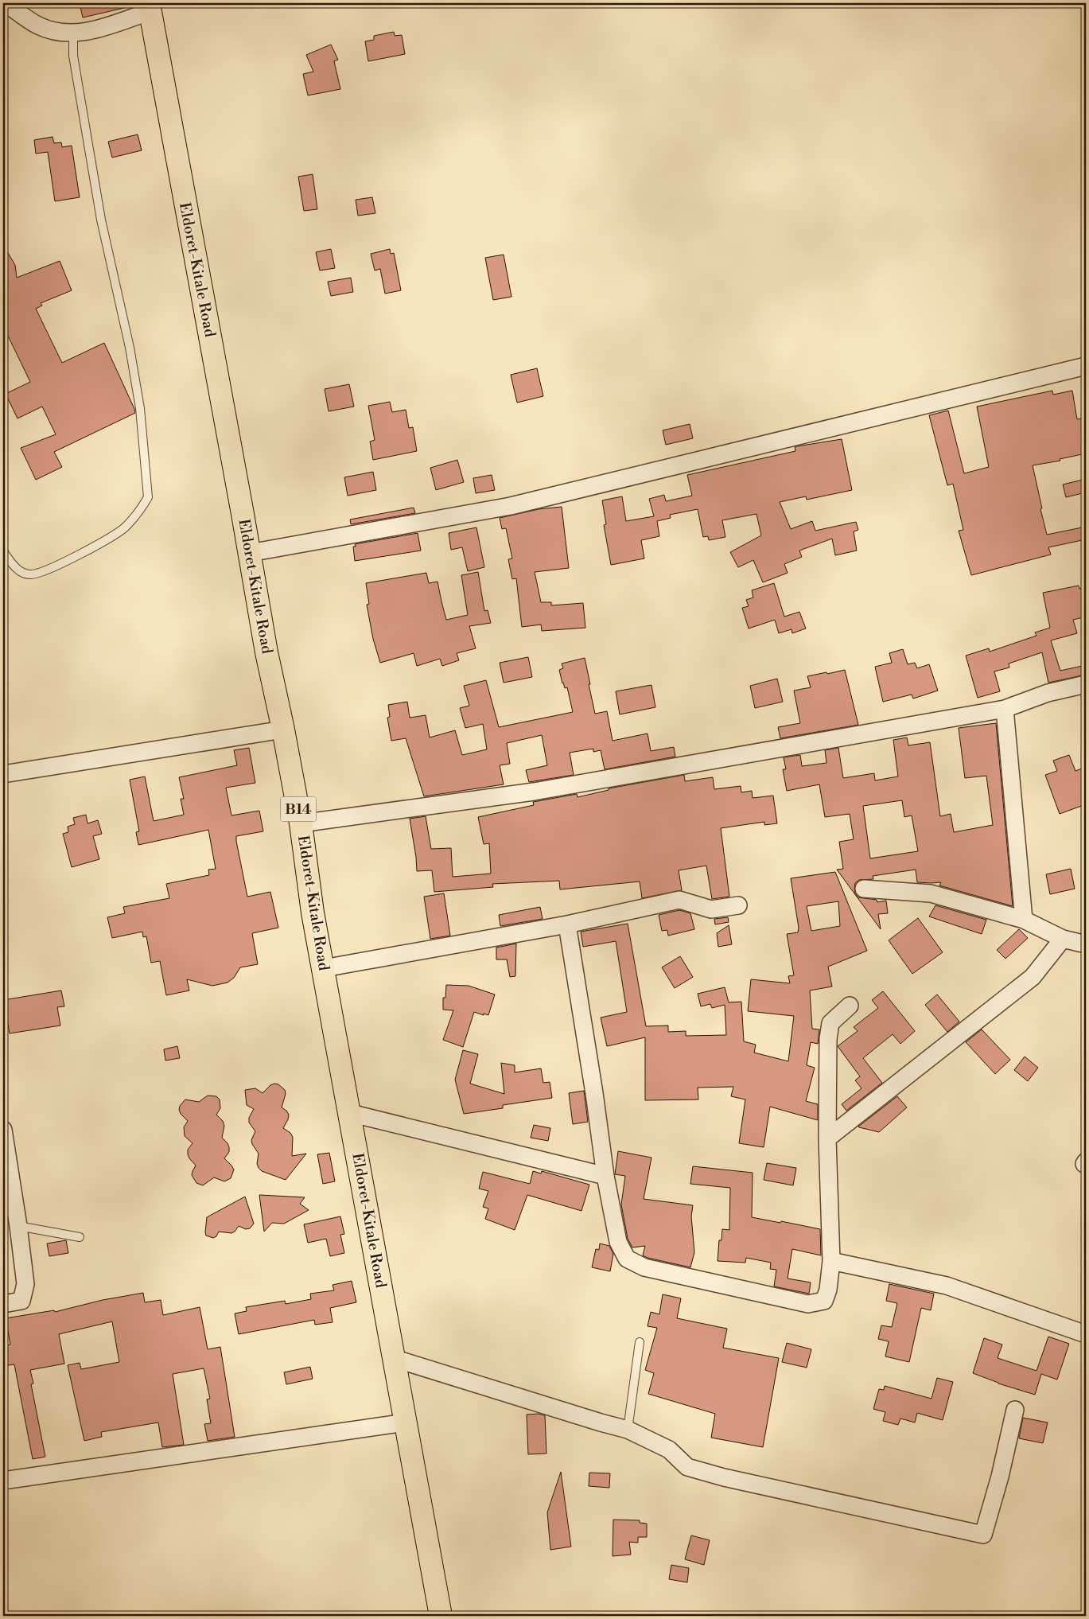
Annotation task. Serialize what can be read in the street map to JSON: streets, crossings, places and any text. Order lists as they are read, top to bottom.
{
  "streets": {
    "highway": ["Eldoret-Kitale Road", "B14"]
  }
}
